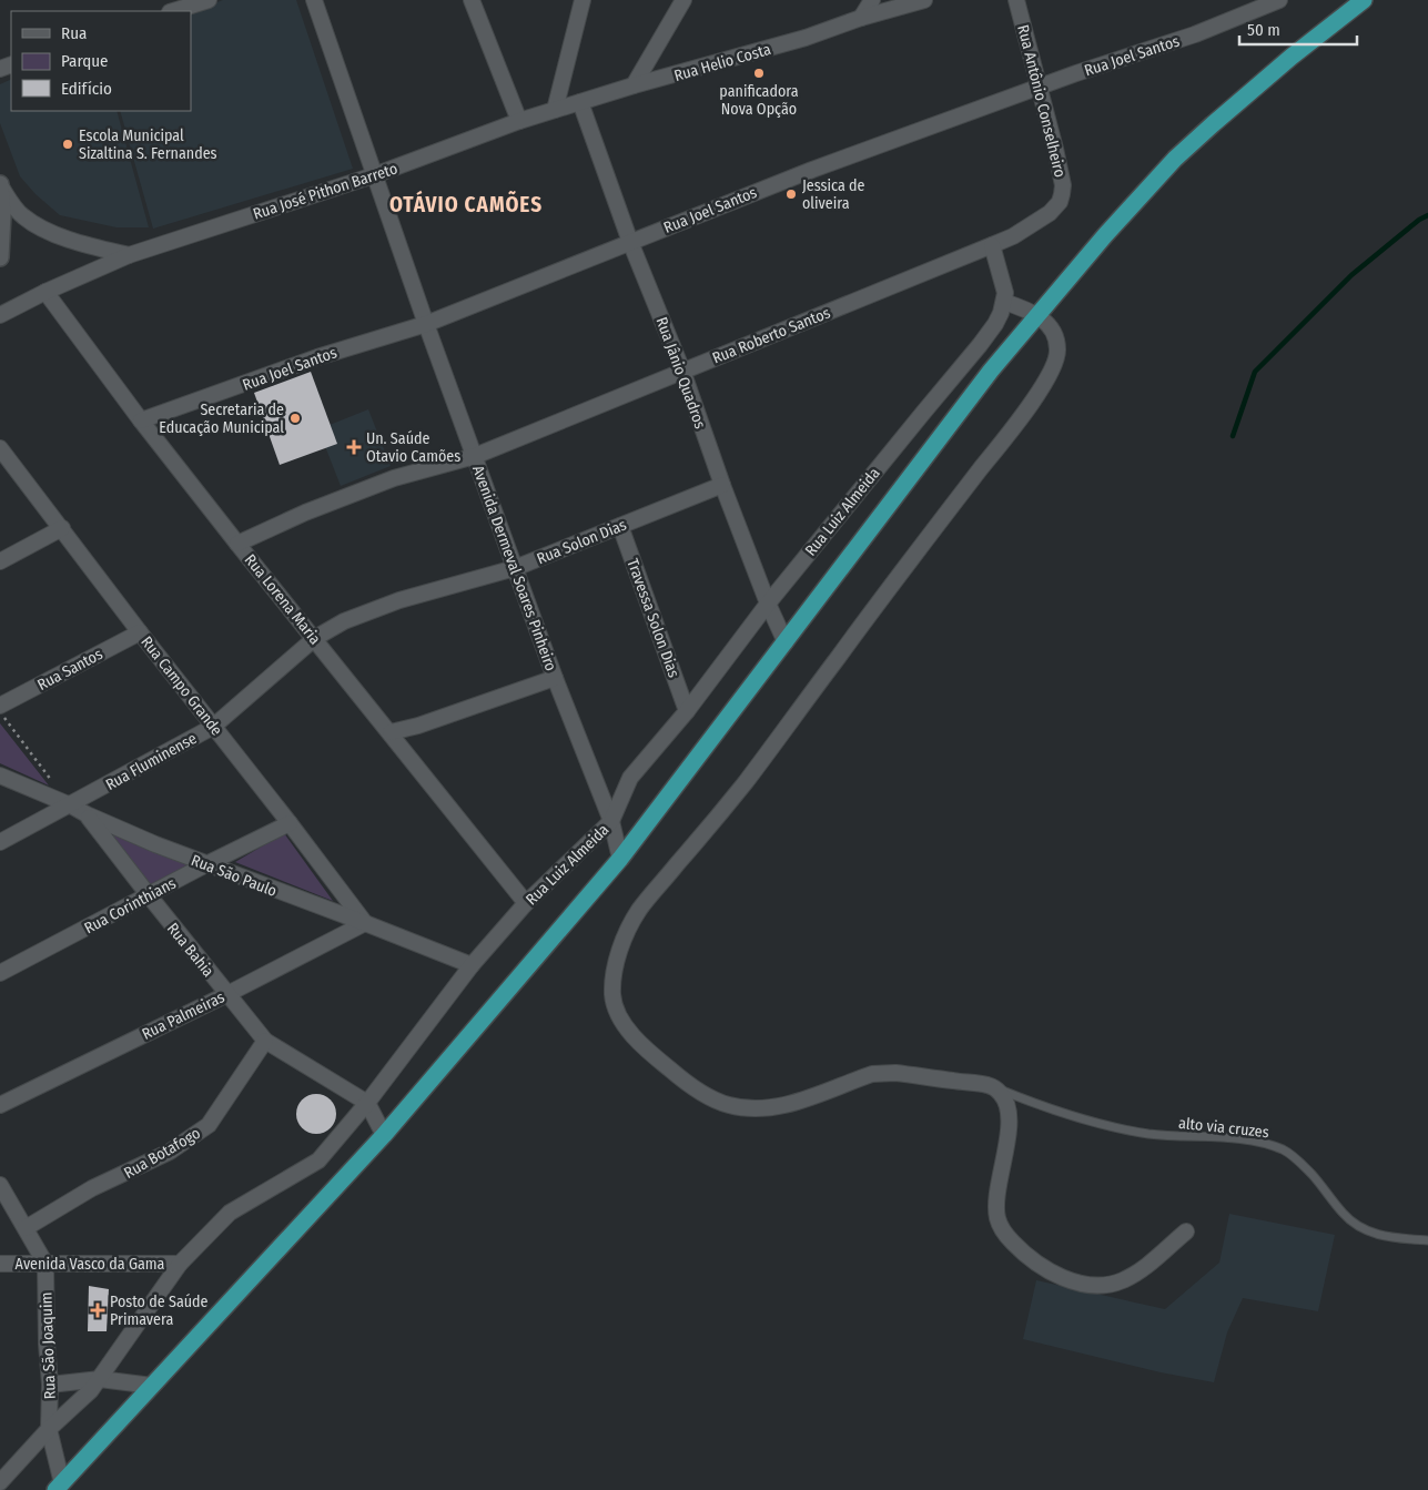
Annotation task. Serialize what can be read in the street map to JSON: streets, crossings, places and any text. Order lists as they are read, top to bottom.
{
  "streets": {
    "street": [
      "Rua Joel Santos",
      "Rua Helio Costa",
      "Rua Antônio Conselheiro",
      "Rua José Pithon Barreto",
      "Rua Roberto Santos",
      "Rua Jânio Quadros",
      "Rua Luiz Almeida",
      "Rua Solon Dias",
      "Avenida Dermeval Soares Pinheiro",
      "Rua Lorena Maria",
      "Travessa Solon Dias",
      "Rua Santos",
      "Rua Campo Grande",
      "Rua Fluminense",
      "Rua São Paulo",
      "Rua Corinthians",
      "Rua Bahia",
      "Rua Palmeiras",
      "Rua Botafogo",
      "Avenida Vasco da Gama",
      "Rua São Joaquim"
    ],
    "lane": ["alto via cruzes"]
  },
  "crossings": [
    ["Rua Joel Santos", "Rua Antônio Conselheiro"],
    ["Rua Joel Santos", "Rua Jânio Quadros"],
    ["Rua Joel Santos", "Avenida Dermeval Soares Pinheiro"],
    ["Rua Joel Santos", "Rua Lorena Maria"],
    ["Rua Helio Costa", "Rua José Pithon Barreto"],
    ["Rua Helio Costa", "Rua Jânio Quadros"],
    ["Rua Antônio Conselheiro", "Rua Roberto Santos"],
    ["Rua José Pithon Barreto", "Avenida Dermeval Soares Pinheiro"],
    ["Rua José Pithon Barreto", "Rua Lorena Maria"],
    ["Rua Roberto Santos", "Rua Jânio Quadros"],
    ["Rua Roberto Santos", "Avenida Dermeval Soares Pinheiro"],
    ["Rua Roberto Santos", "Rua Lorena Maria"],
    ["Rua Jânio Quadros", "Rua Luiz Almeida"],
    ["Rua Jânio Quadros", "Rua Solon Dias"],
    ["Rua Luiz Almeida", "Avenida Dermeval Soares Pinheiro"],
    ["Rua Luiz Almeida", "Rua Lorena Maria"],
    ["Rua Luiz Almeida", "Travessa Solon Dias"],
    ["Rua Luiz Almeida", "Rua São Paulo"],
    ["Rua Luiz Almeida", "Rua Bahia"],
    ["Rua Luiz Almeida", "Avenida Vasco da Gama"],
    ["Rua Luiz Almeida", "Rua São Joaquim"],
    ["Rua Solon Dias", "Avenida Dermeval Soares Pinheiro"],
    ["Rua Solon Dias", "Rua Lorena Maria"],
    ["Rua Solon Dias", "Travessa Solon Dias"],
    ["Rua Solon Dias", "Rua Fluminense"],
    ["Rua Lorena Maria", "Rua Fluminense"],
    ["Rua Santos", "Rua Campo Grande"],
    ["Rua Campo Grande", "Rua Fluminense"],
    ["Rua Campo Grande", "Rua São Paulo"],
    ["Rua Campo Grande", "Rua Corinthians"],
    ["Rua Campo Grande", "Rua Palmeiras"],
    ["Rua Fluminense", "Rua São Paulo"],
    ["Rua São Paulo", "Rua Corinthians"],
    ["Rua São Paulo", "Rua Bahia"],
    ["Rua São Paulo", "Rua Palmeiras"],
    ["Rua Corinthians", "Rua Bahia"],
    ["Rua Bahia", "Rua Palmeiras"],
    ["Rua Bahia", "Rua Botafogo"],
    ["Avenida Vasco da Gama", "Rua São Joaquim"]
  ],
  "districts": ["OTÁVIO CAMÕES"],
  "places": {
    "other": [
      "panificadora Nova Opção",
      "Escola Municipal Sizaltina S. Fernandes",
      "Jessica de oliveira",
      "Secretaria de Educação Municipal"
    ],
    "health": ["Un. Saúde Otavio Camões", "Posto de Saúde Primavera"]
  },
  "legend": ["Rua", "Parque", "Edifício"],
  "scale_bar": "50 m"
}
